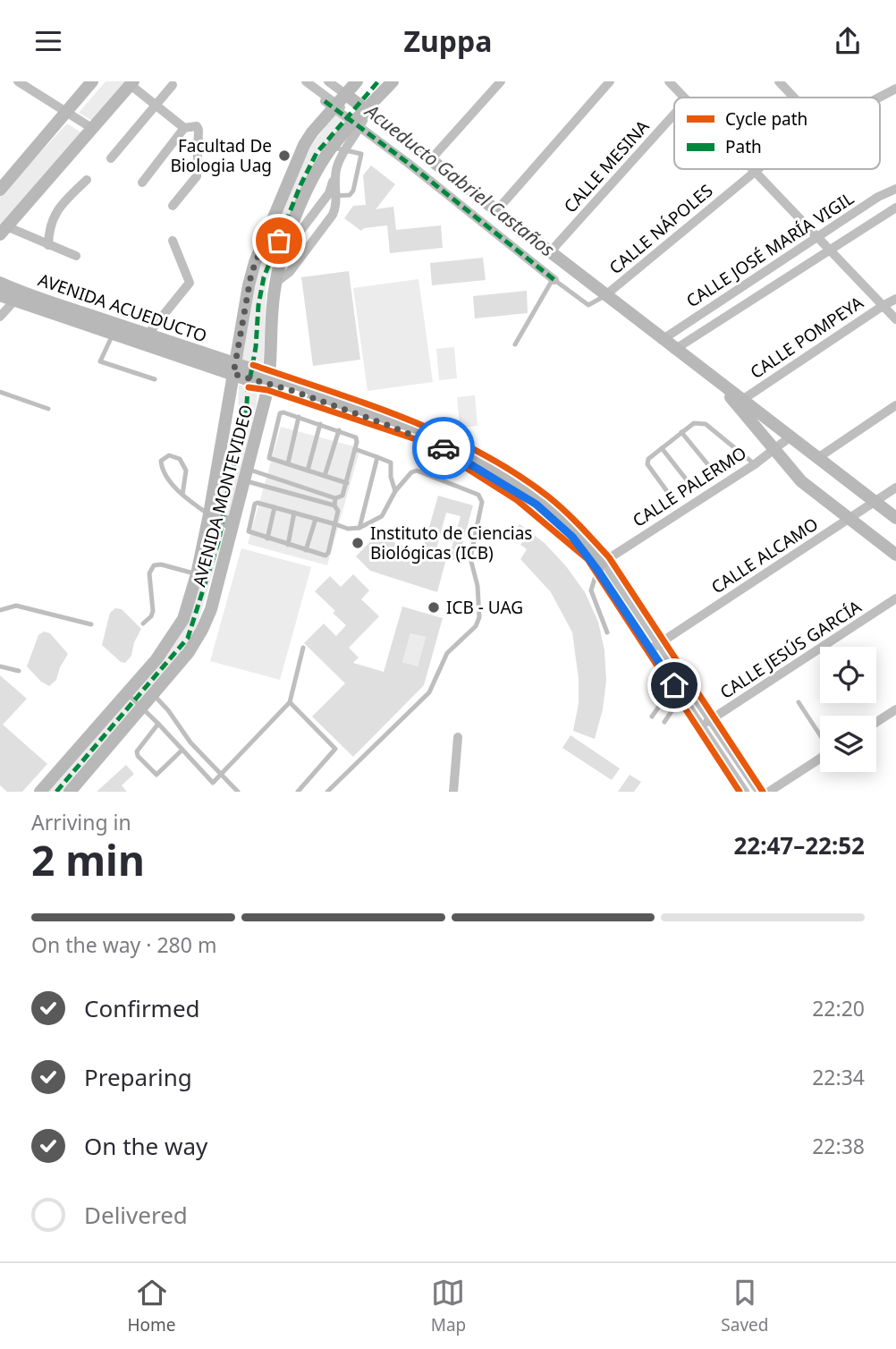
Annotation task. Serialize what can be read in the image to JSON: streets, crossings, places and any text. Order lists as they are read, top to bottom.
{
  "streets": {
    "street": [
      "CALLE MESINA",
      "CALLE NÁPOLES",
      "CALLE JOSÉ MARÍA VIGIL",
      "AVENIDA ACUEDUCTO",
      "CALLE POMPEYA",
      "CALLE PALERMO",
      "AVENIDA MONTEVIDEO",
      "CALLE ALCAMO",
      "CALLE JESÚS GARCÍA"
    ]
  },
  "crossings": [
    ["AVENIDA ACUEDUCTO", "CALLE PALERMO"],
    ["AVENIDA ACUEDUCTO", "AVENIDA MONTEVIDEO"]
  ],
  "water": ["Acueducto Gabriel Castaños"],
  "places": ["Facultad De Biologia Uag", "Instituto de Ciencias Biológicas (ICB)", "ICB - UAG"],
  "legend": ["Cycle path", "Path"],
  "page": {
    "header": "Zuppa",
    "heading": ["2 min", "Arriving in", "22:47–22:52"],
    "bar": "On the way · 280 m",
    "list": [
      ["Confirmed", "22:20"],
      ["Preparing", "22:34"],
      ["On the way", "22:38"],
      "Delivered"
    ],
    "tabs": ["Home", "Map", "Saved"]
  }
}
